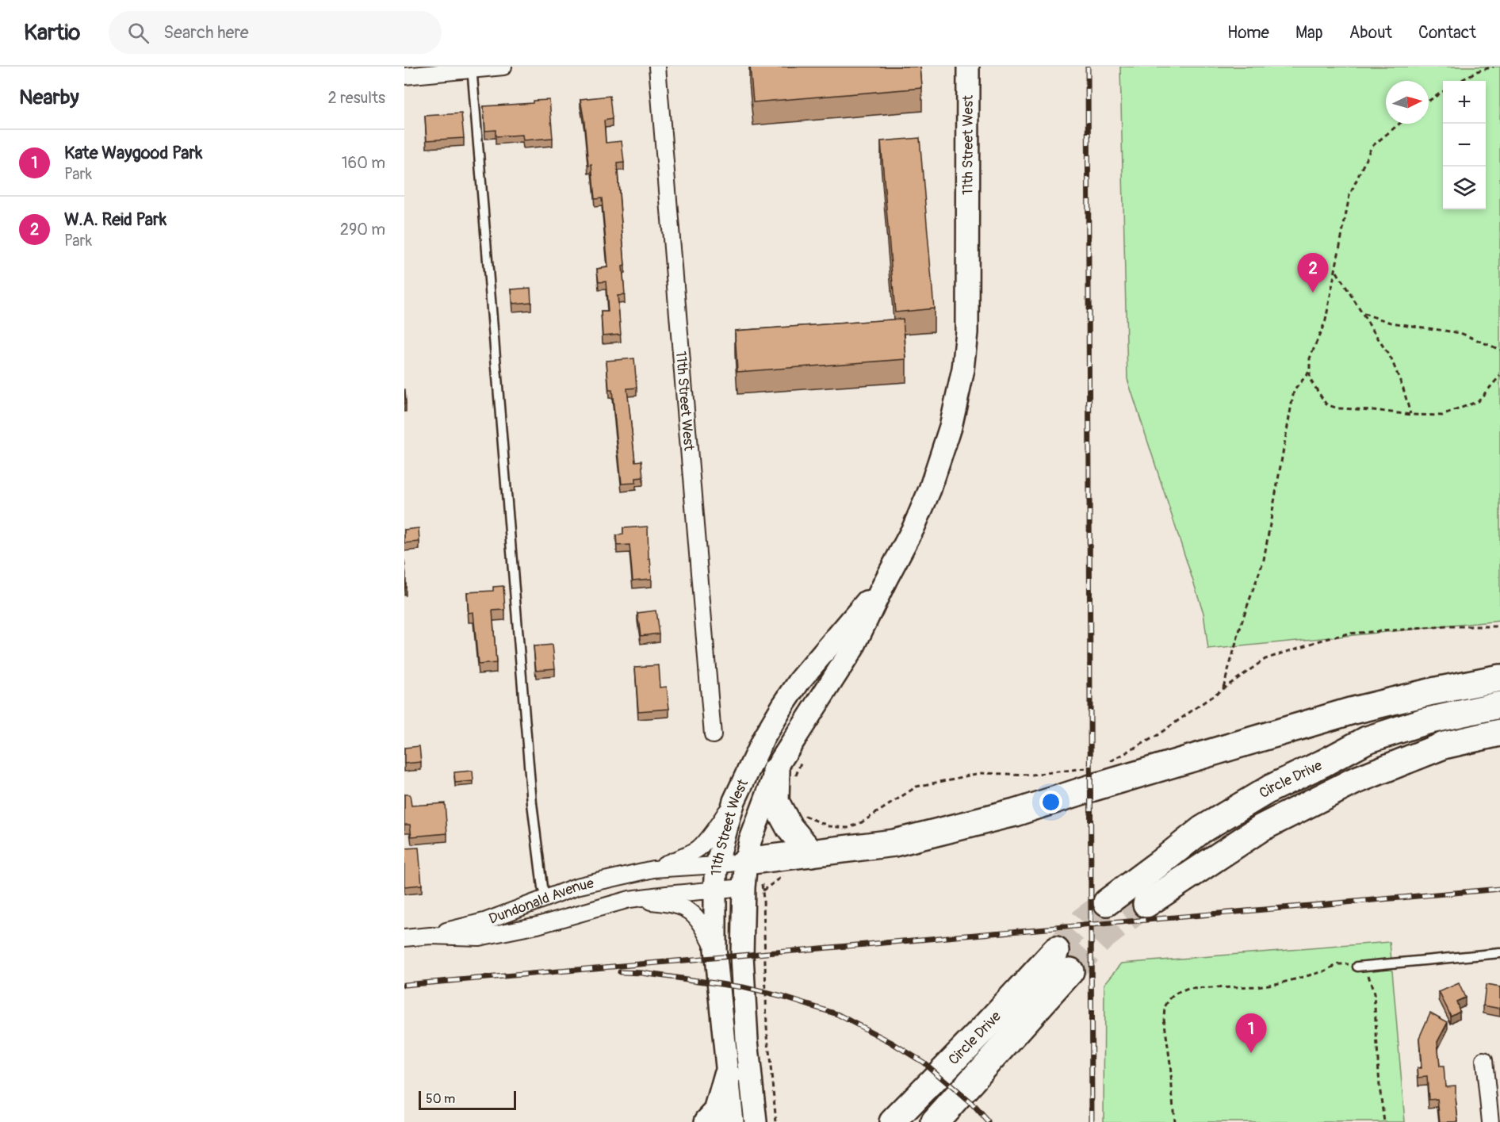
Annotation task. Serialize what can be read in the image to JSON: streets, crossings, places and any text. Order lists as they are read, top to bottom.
{
  "streets": {
    "highway": ["Circle Drive"],
    "main road": ["11th Street West"],
    "street": ["Dundonald Avenue"]
  },
  "crossings": [
    ["11th Street West", "Dundonald Avenue"]
  ],
  "scale_bar": "50 m",
  "north": "right",
  "page": {
    "header": "Kartio",
    "search": "Search here",
    "nav": [
      "Home",
      "Map",
      "About",
      "Contact"
    ],
    "heading": ["Nearby", "2 results"],
    "map_buttons": ["+", "−"],
    "list": [
      {
        "mark": "1",
        "name": "Kate Waygood Park",
        "note": "Park",
        "value": "160 m"
      },
      {
        "mark": "2",
        "name": "W.A. Reid Park",
        "note": "Park",
        "value": "290 m"
      }
    ],
    "pins": ["2", "1"],
    "scale": "50 m"
  }
}
